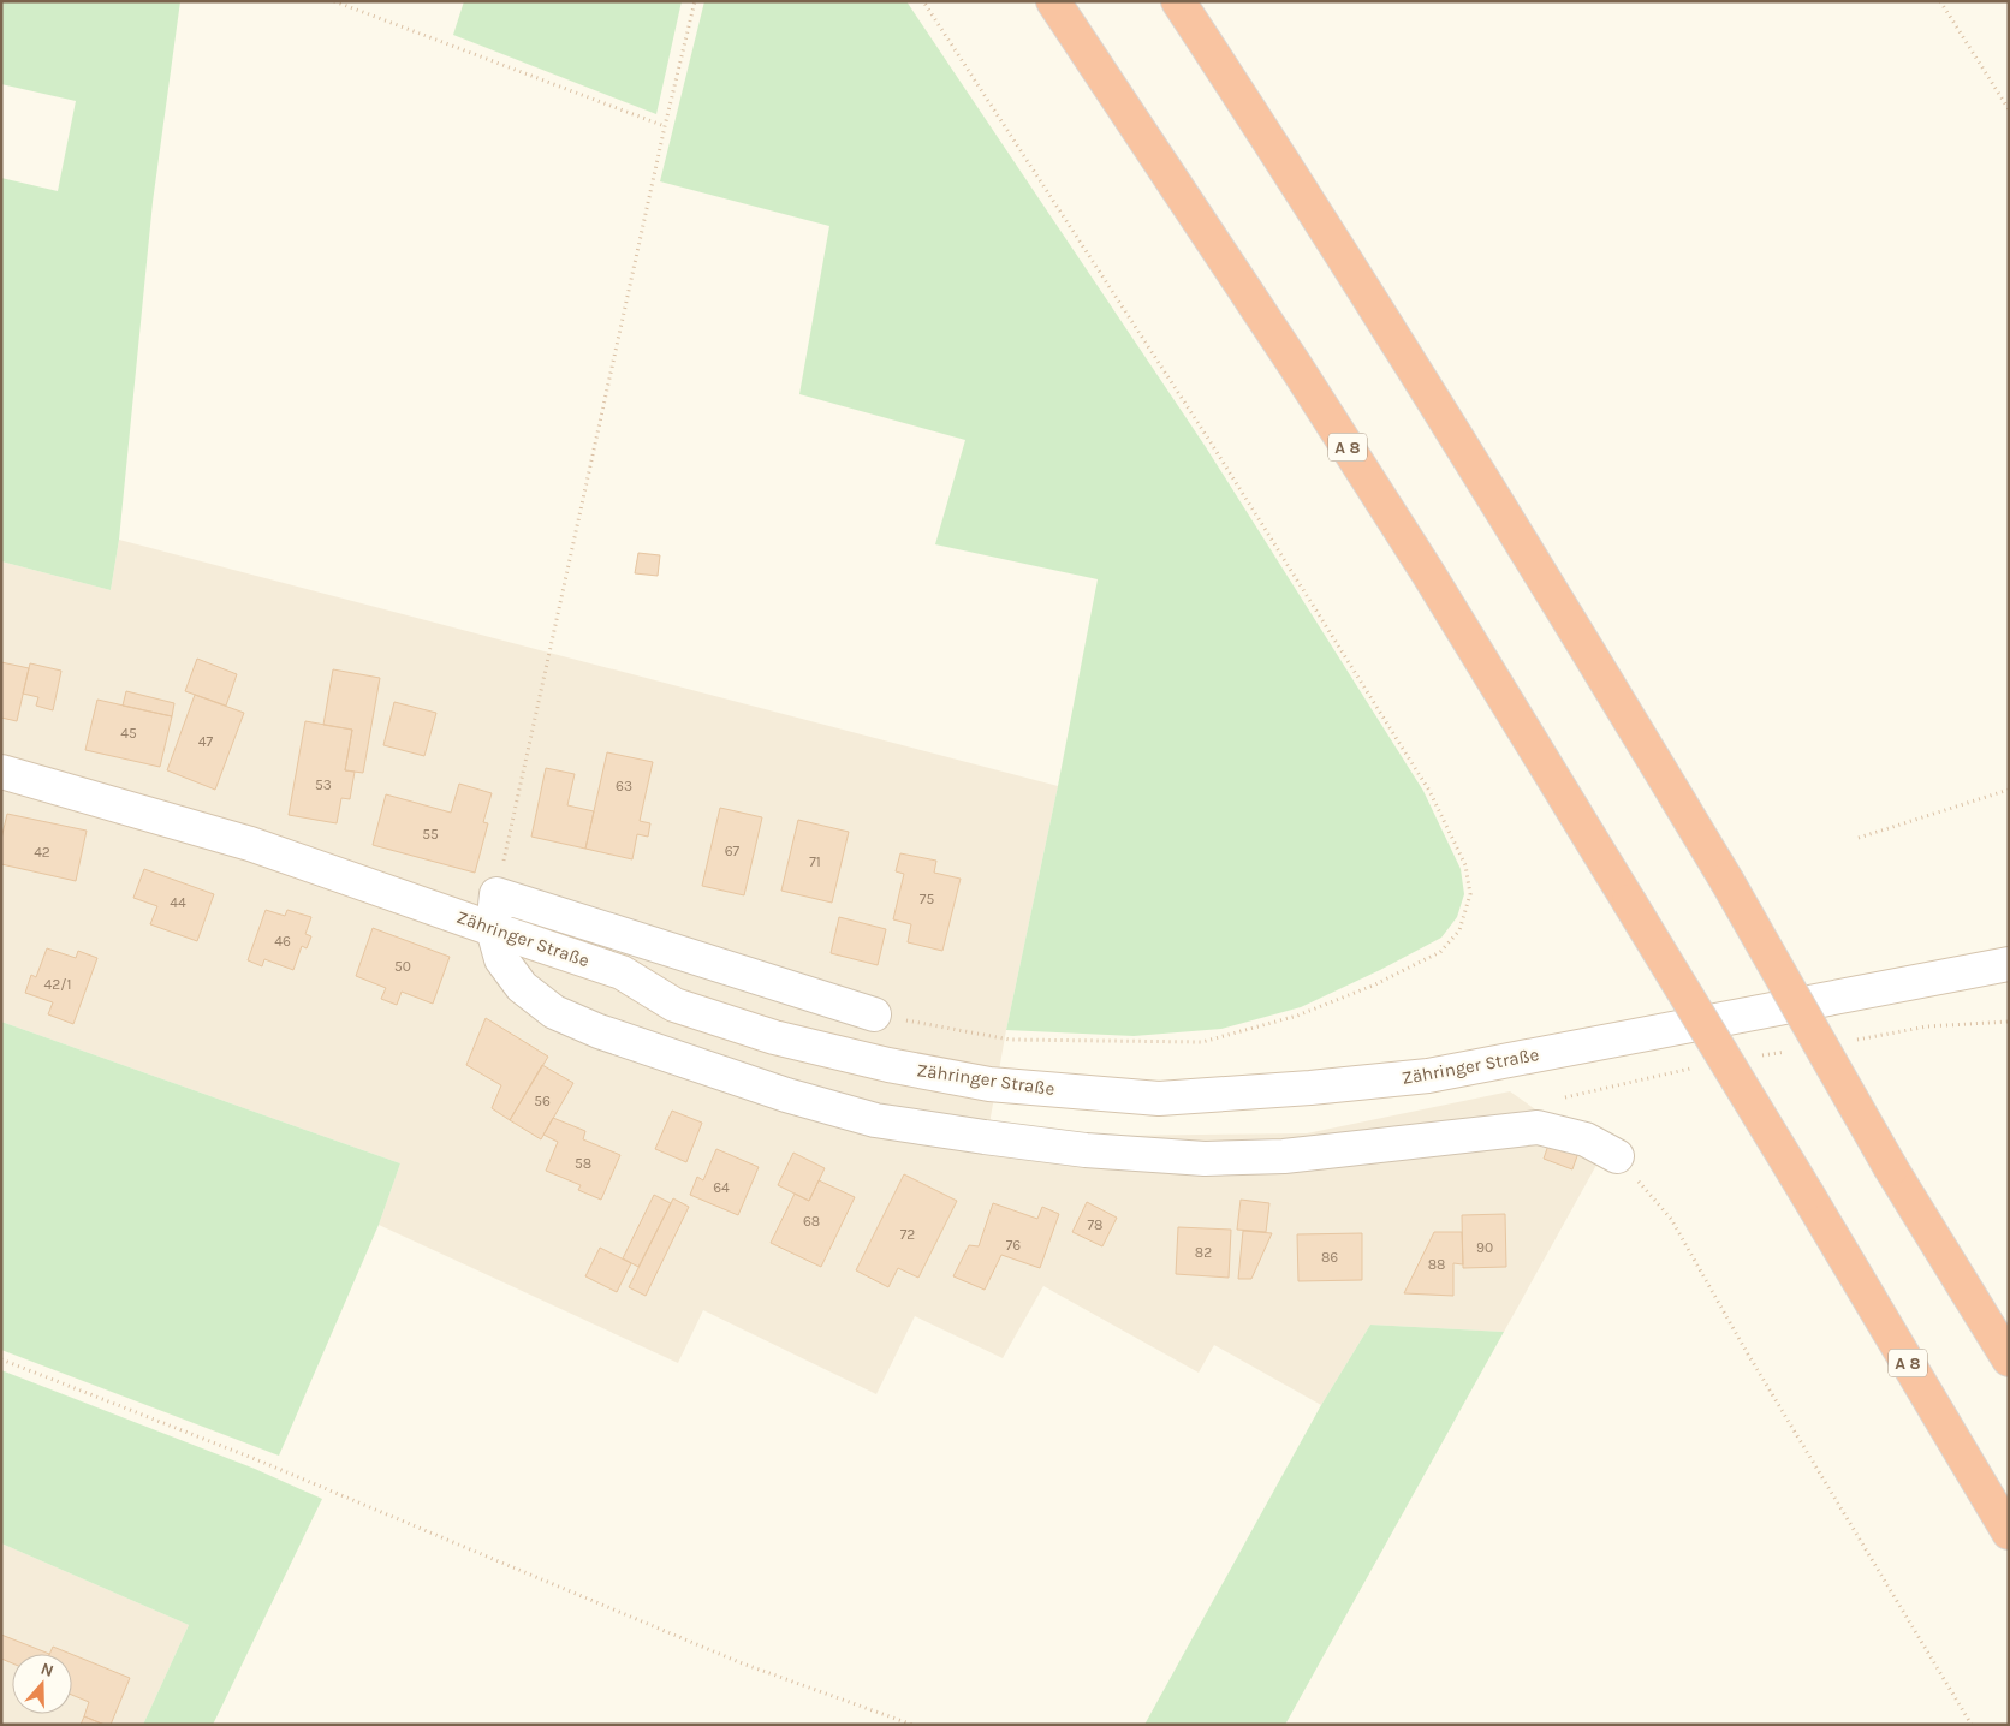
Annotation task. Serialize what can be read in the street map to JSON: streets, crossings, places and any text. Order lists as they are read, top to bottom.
{
  "streets": {
    "highway": ["A 8"],
    "street": ["Zähringer Straße"]
  },
  "house_numbers": [
    "45",
    "47",
    "53",
    "63",
    "55",
    "67",
    "42",
    "71",
    "75",
    "44",
    "46",
    "50",
    "42/1",
    "56",
    "58",
    "64",
    "68",
    "78",
    "72",
    "76",
    "90",
    "82",
    "86",
    "88"
  ],
  "north": "top"
}
